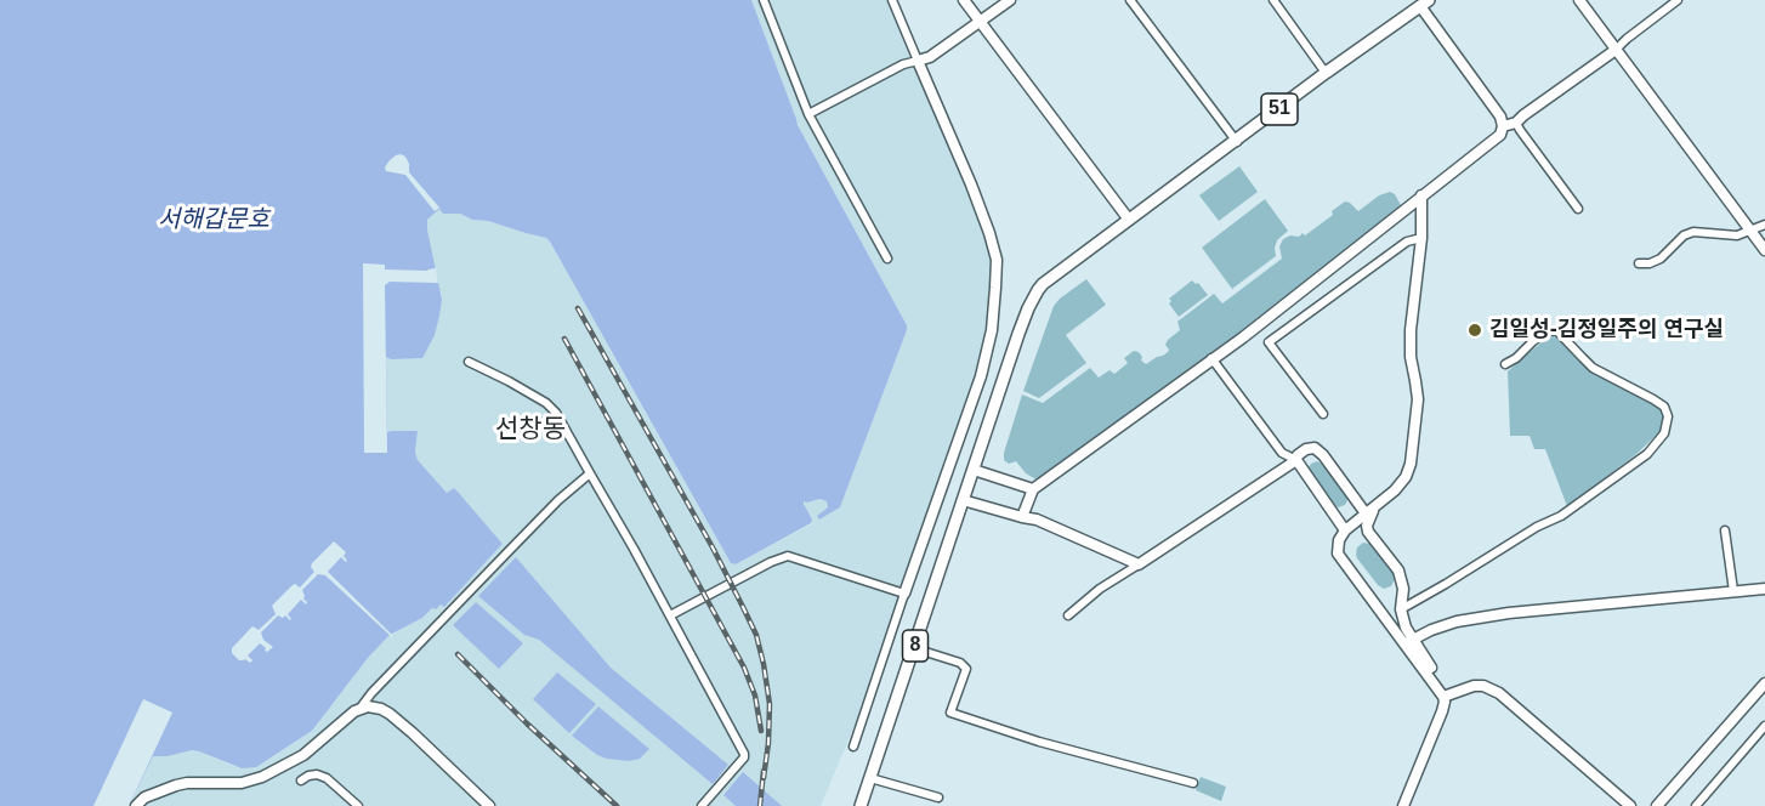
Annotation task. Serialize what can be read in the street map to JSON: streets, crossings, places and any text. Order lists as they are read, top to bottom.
{
  "streets": {
    "main road": ["51", "8"]
  },
  "crossings": [
    ["51", "8"]
  ],
  "districts": ["선창동"],
  "water": ["서해갑문호"],
  "places": ["김일성-김정일주의 연구실"]
}
